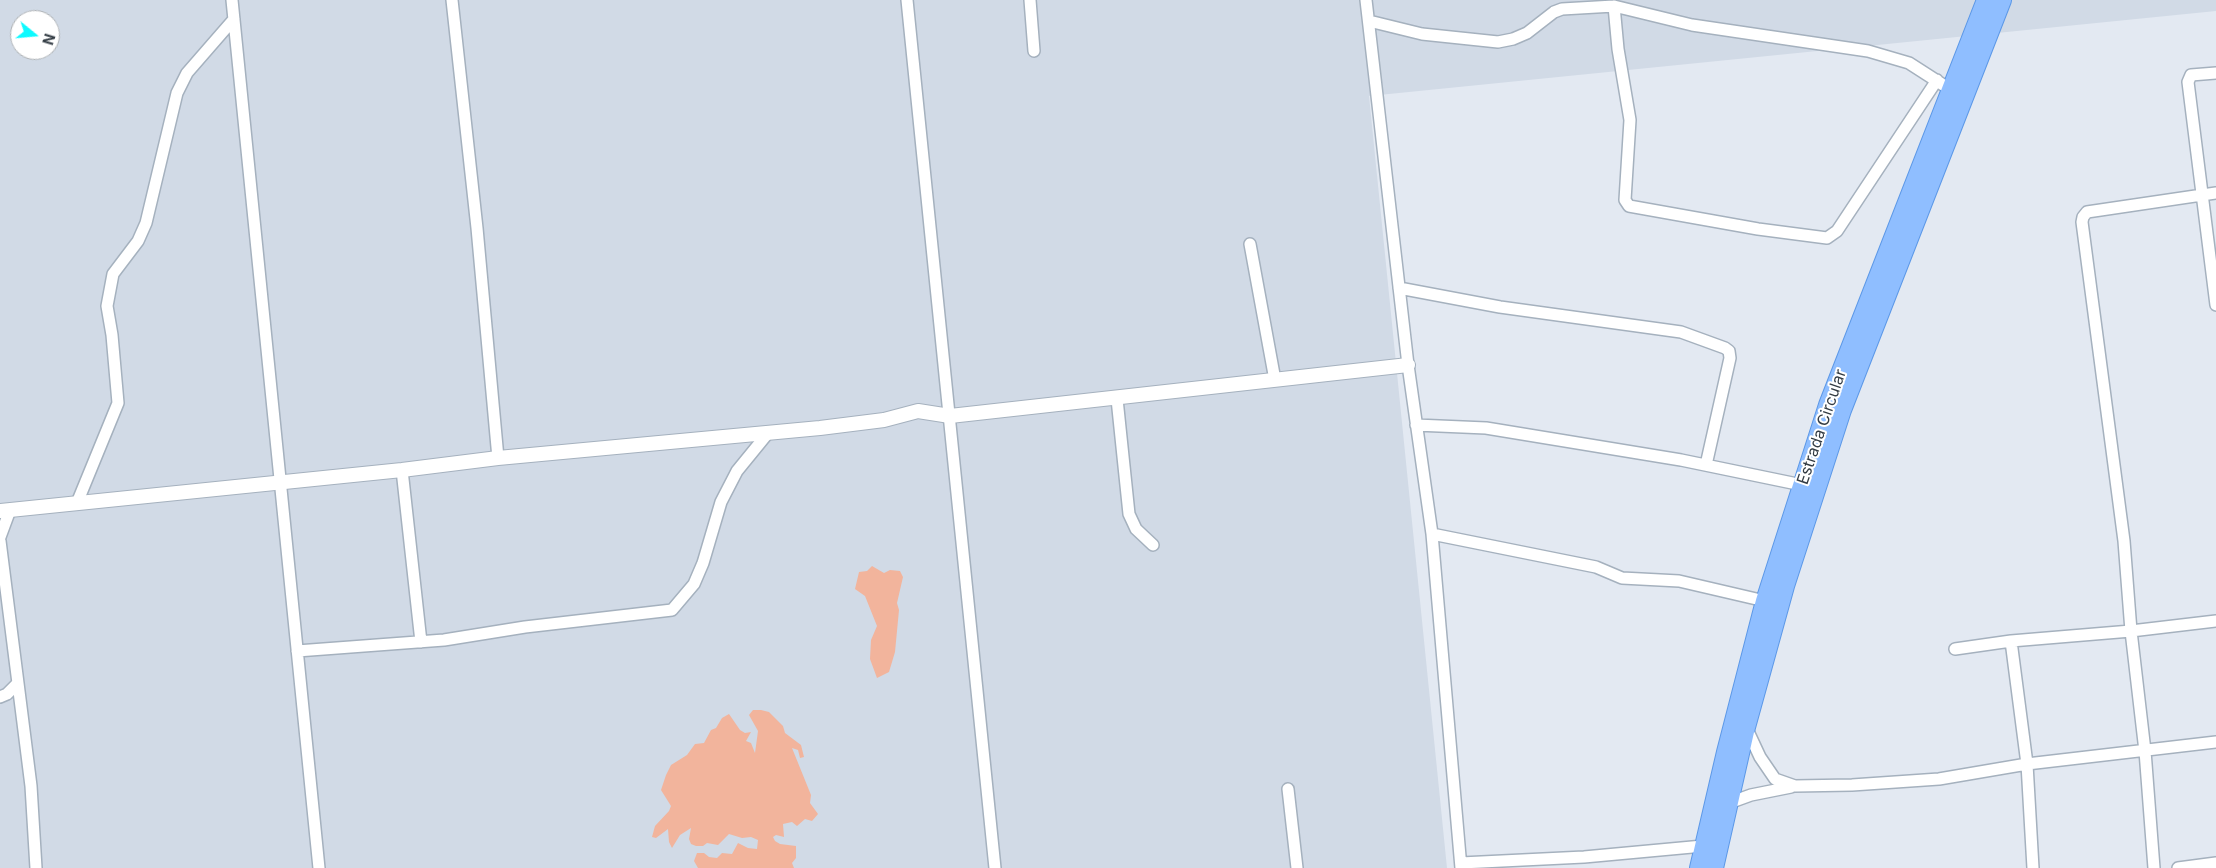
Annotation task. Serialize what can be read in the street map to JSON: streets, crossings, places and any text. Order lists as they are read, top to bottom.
{
  "streets": {
    "main road": ["Estrada Circular"]
  },
  "north": "right"
}
